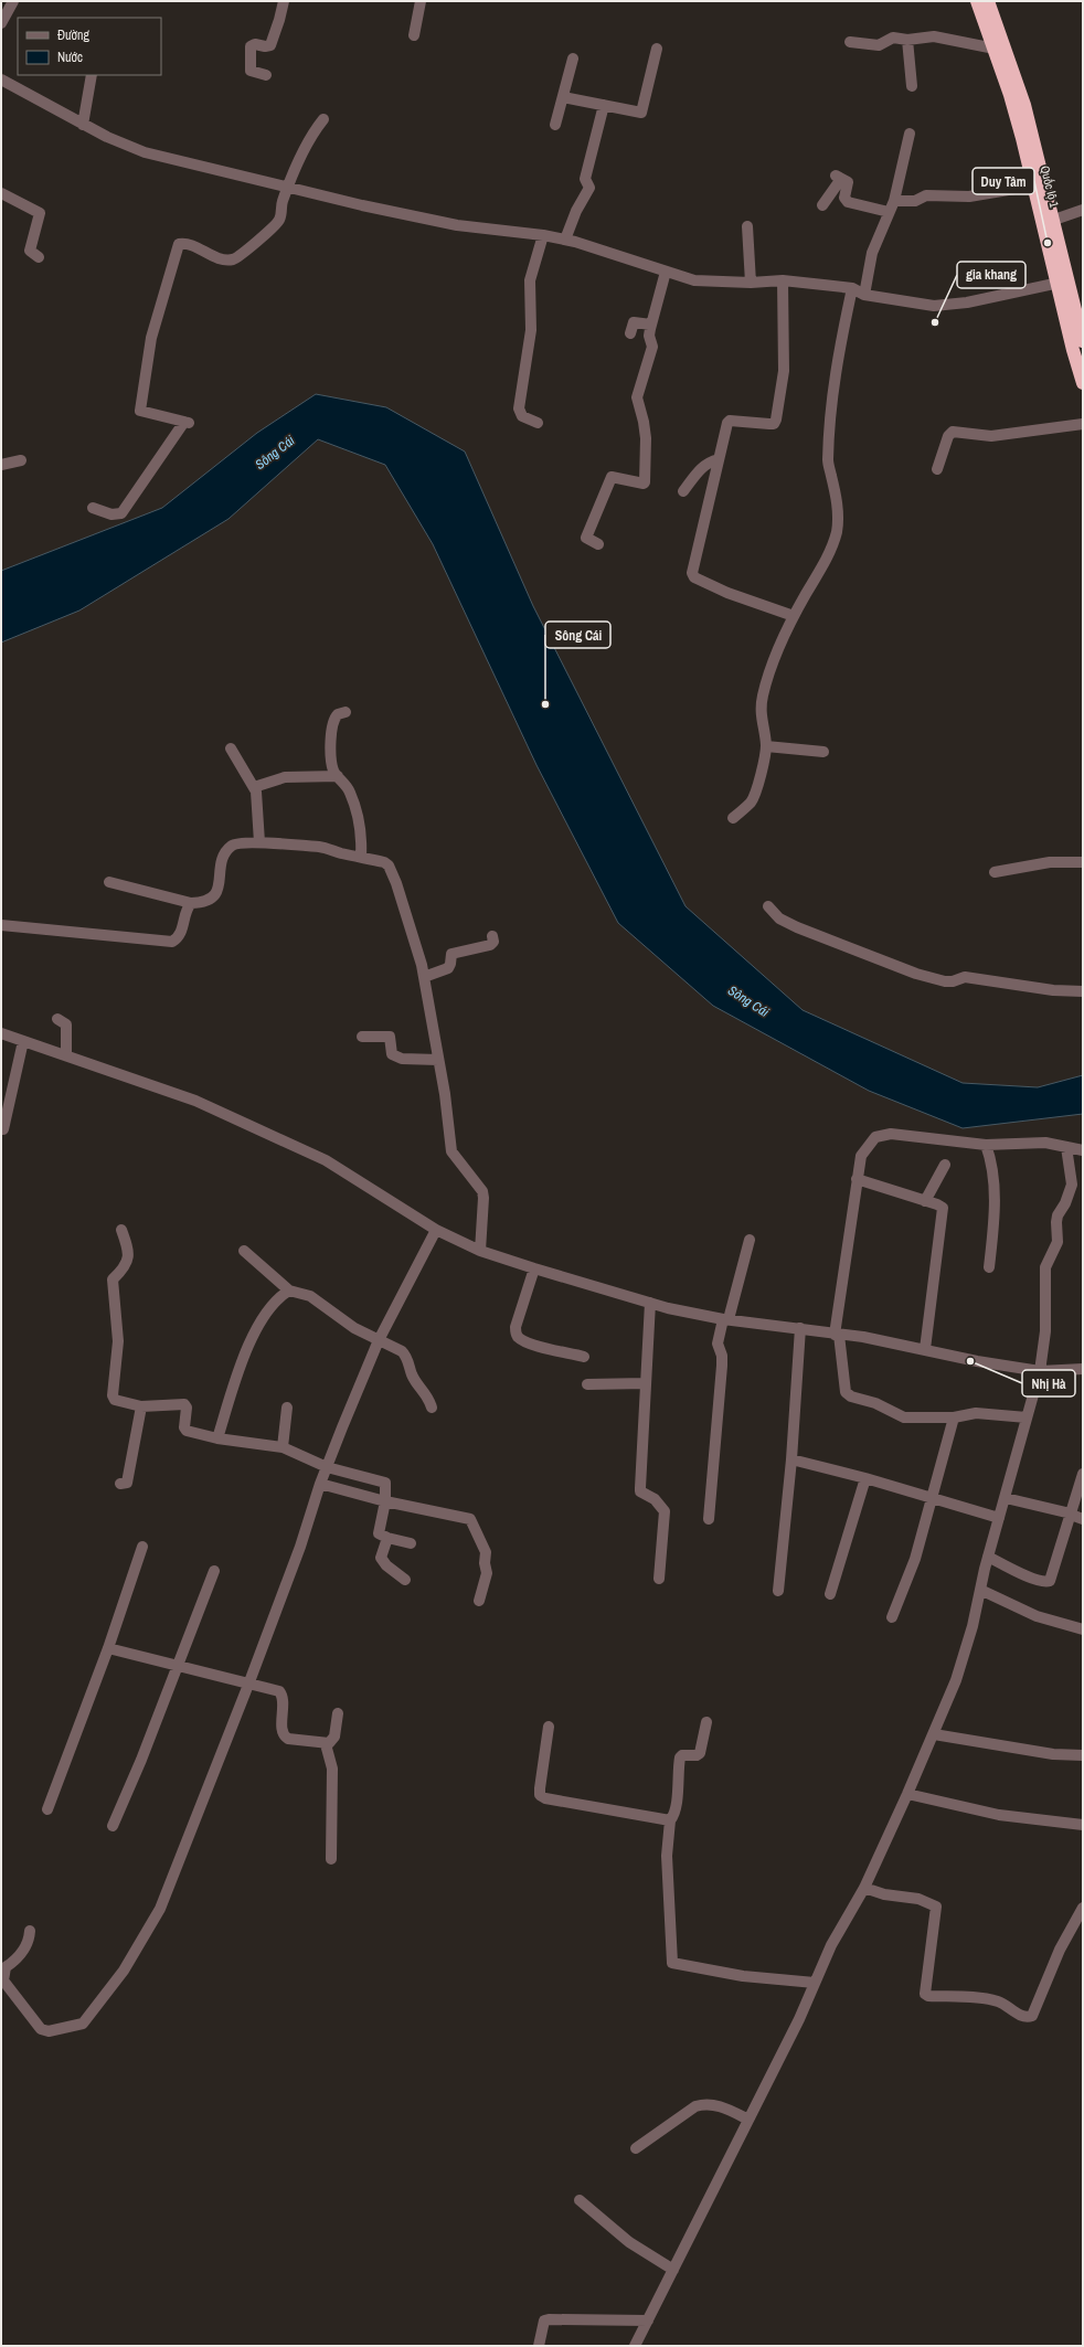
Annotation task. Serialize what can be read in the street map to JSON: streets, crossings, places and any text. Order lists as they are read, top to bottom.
{
  "streets": {
    "highway": ["Quốc lộ 1"]
  },
  "water": ["Sông Cái"],
  "places": [
    "Duy Tâm",
    "gia khang",
    "Sông Cái",
    "Nhị Hà"
  ],
  "legend": ["Đường", "Nước"]
}
